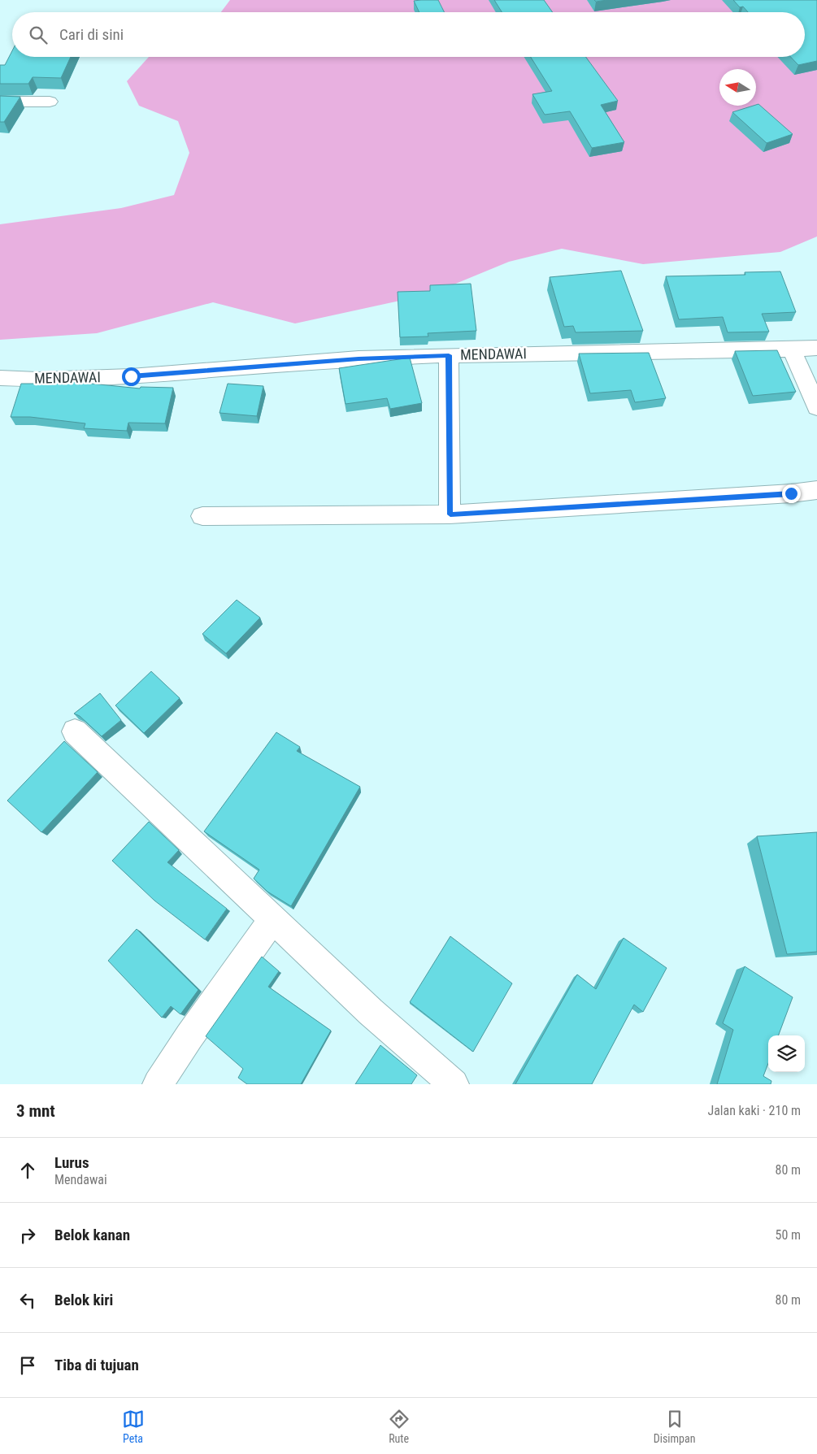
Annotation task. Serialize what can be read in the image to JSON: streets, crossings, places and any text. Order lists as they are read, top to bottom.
{
  "streets": {
    "street": ["MENDAWAI"]
  },
  "north": "left",
  "page": {
    "search": "Cari di sini",
    "heading": ["3 mnt", "Jalan kaki · 210 m"],
    "list": [
      ["Lurus", "Mendawai", "80 m"],
      ["Belok kanan", "50 m"],
      ["Belok kiri", "80 m"],
      "Tiba di tujuan"
    ],
    "nav": ["Peta", "Rute", "Disimpan"]
  }
}
